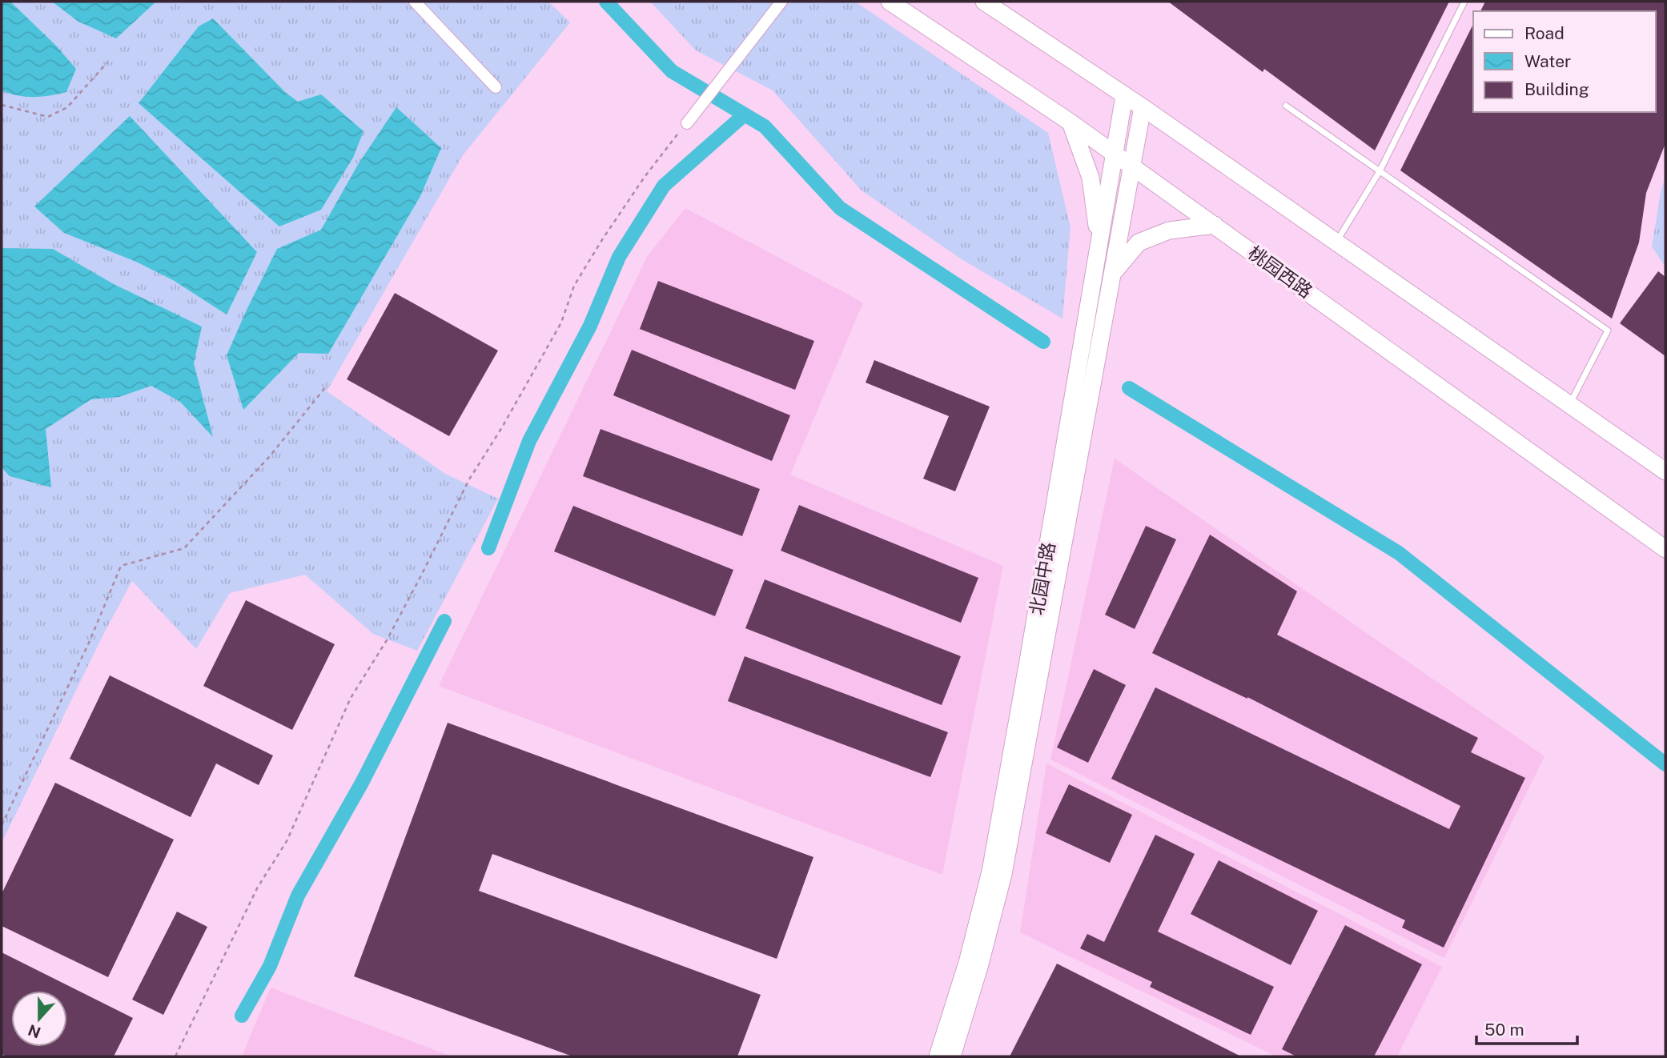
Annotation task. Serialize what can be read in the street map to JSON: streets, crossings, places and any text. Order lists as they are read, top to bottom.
{
  "streets": {
    "street": ["桃园西路", "北园中路"]
  },
  "crossings": [
    ["桃园西路", "北园中路"]
  ],
  "legend": ["Road", "Water", "Building"],
  "scale_bar": "50 m",
  "north": "bottom"
}
